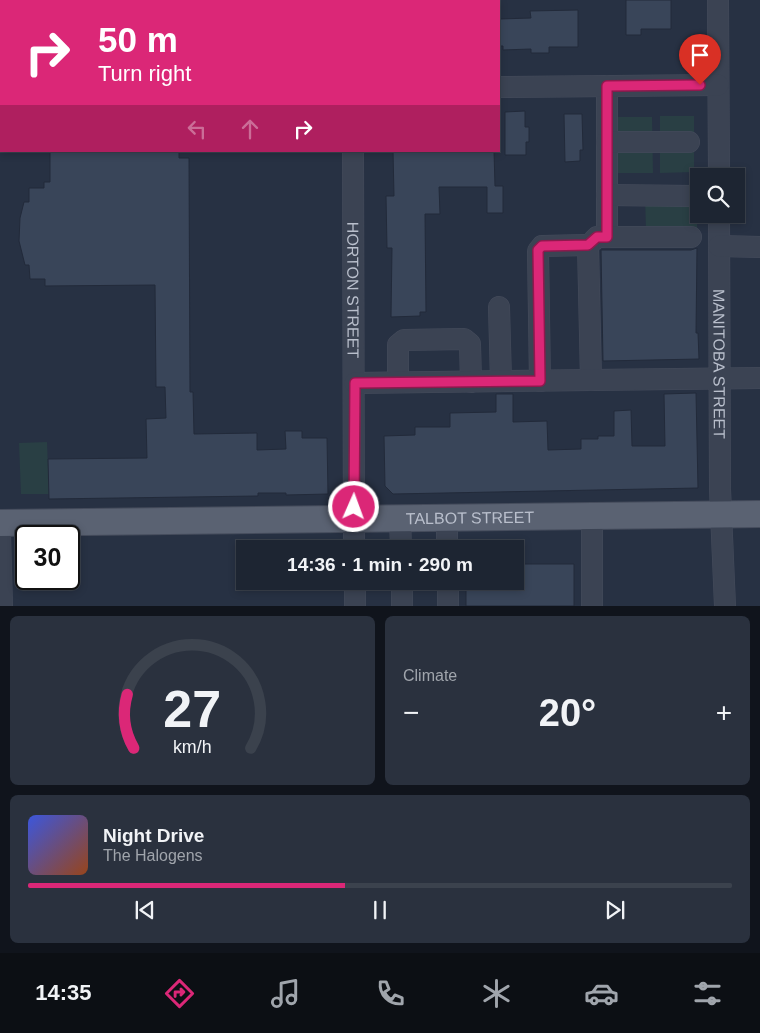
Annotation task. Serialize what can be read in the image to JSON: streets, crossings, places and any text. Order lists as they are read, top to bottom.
{
  "streets": {
    "main road": ["TALBOT STREET"],
    "street": ["HORTON STREET", "MANITOBA STREET"]
  },
  "crossings": [
    ["HORTON STREET", "TALBOT STREET"],
    ["MANITOBA STREET", "TALBOT STREET"]
  ],
  "page": {
    "turn": ["50 m", "Turn right"],
    "limit": "30",
    "trip": "14:36 · 1 min · 290 m",
    "tile": "Climate",
    "heat": ["−", "20°", "+"],
    "song": ["Night Drive", "The Halogens"],
    "tabs": "14:35",
    "gauge": ["27", "km/h"]
  }
}
